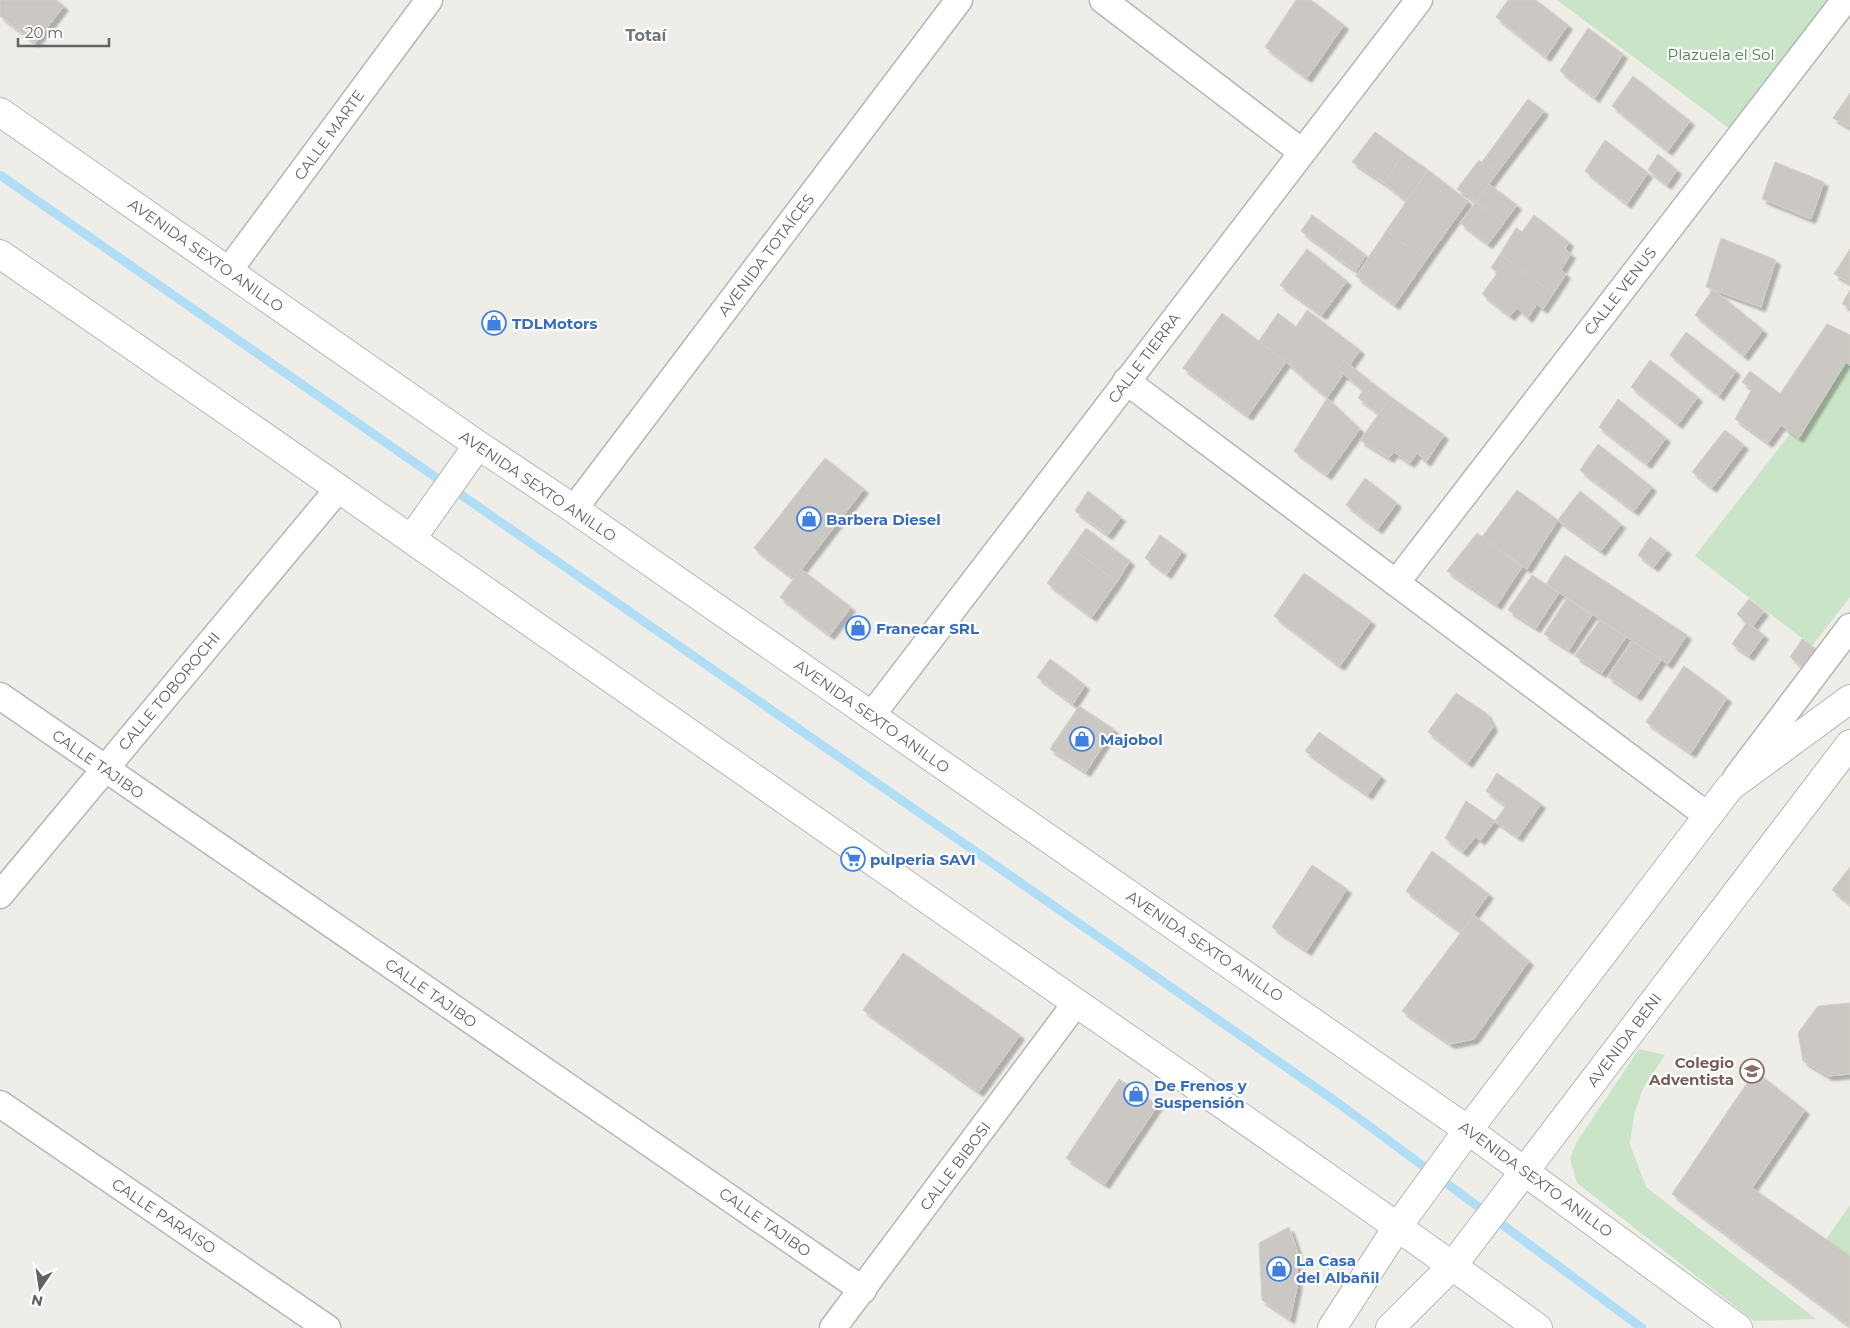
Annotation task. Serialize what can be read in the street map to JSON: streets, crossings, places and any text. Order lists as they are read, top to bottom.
{
  "streets": {
    "main road": ["AVENIDA SEXTO ANILLO", "AVENIDA BENI"],
    "street": [
      "CALLE MARTE",
      "AVENIDA TOTAÍCES",
      "CALLE VENUS",
      "CALLE TIERRA",
      "CALLE TOBOROCHI",
      "CALLE TAJIBO",
      "CALLE BIBOSI",
      "CALLE PARAISO"
    ]
  },
  "crossings": [
    ["CALLE MARTE", "AVENIDA SEXTO ANILLO"],
    ["AVENIDA SEXTO ANILLO", "AVENIDA TOTAÍCES"],
    ["AVENIDA SEXTO ANILLO", "CALLE TIERRA"],
    ["AVENIDA SEXTO ANILLO", "AVENIDA BENI"],
    ["CALLE TOBOROCHI", "CALLE TAJIBO"],
    ["CALLE TAJIBO", "CALLE BIBOSI"]
  ],
  "districts": ["Totaí"],
  "parks": ["Plazuela el Sol"],
  "places": {
    "shop": [
      "TDLMotors",
      "Barbera Diesel",
      "Franecar SRL",
      "Majobol",
      "De Frenos y Suspensión",
      "La Casa del Albañil"
    ],
    "supermarket": ["pulperia SAVI"],
    "school or university": ["Colegio Adventista"]
  },
  "scale_bar": "20 m",
  "north": "bottom"
}
